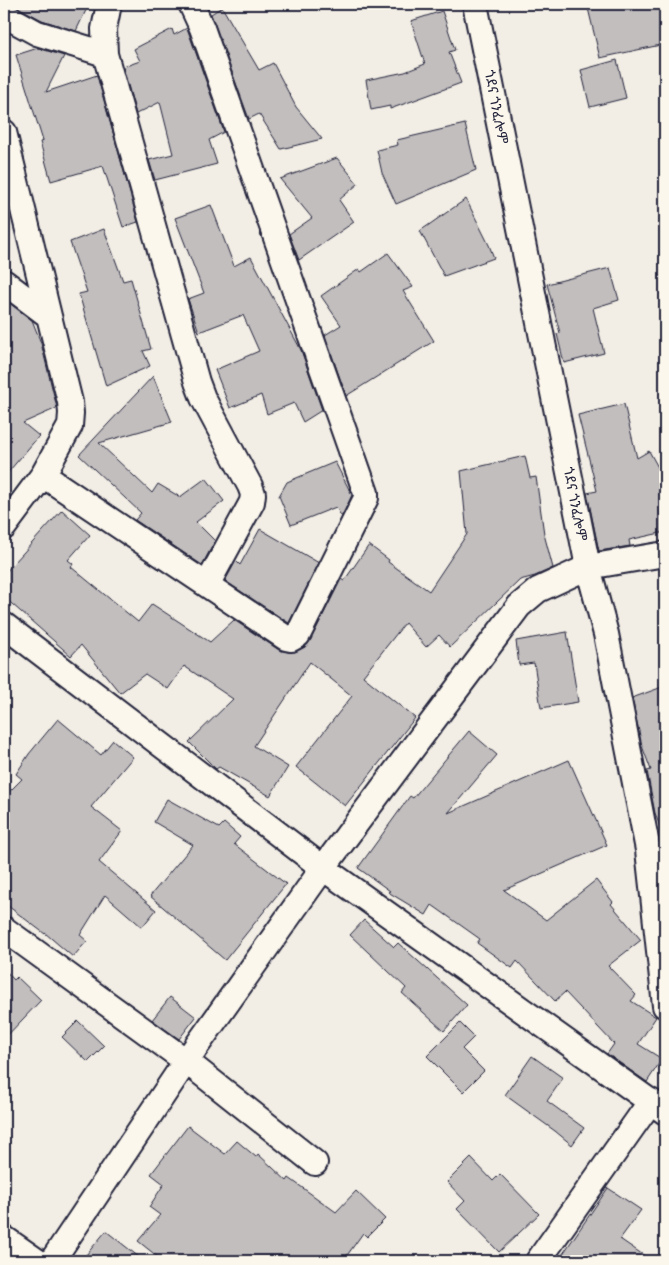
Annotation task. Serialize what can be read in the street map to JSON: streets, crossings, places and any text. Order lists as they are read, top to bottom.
{
  "streets": {
    "street": ["ጎደና ጎንፈሎም"]
  }
}
